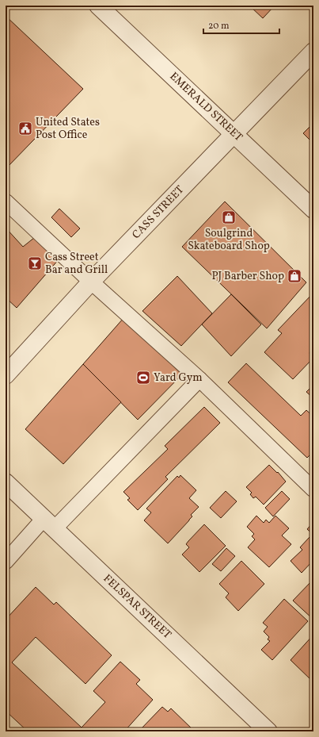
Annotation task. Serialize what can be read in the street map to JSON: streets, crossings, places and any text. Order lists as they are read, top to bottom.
{
  "streets": {
    "street": ["EMERALD STREET", "CASS STREET", "FELSPAR STREET"]
  },
  "crossings": [
    ["EMERALD STREET", "CASS STREET"]
  ],
  "places": {
    "public building": ["United States Post Office"],
    "shop": ["Soulgrind Skateboard Shop", "PJ Barber Shop"],
    "bar": ["Cass Street Bar and Grill"],
    "sports": ["Yard Gym"]
  },
  "scale_bar": "20 m"
}
